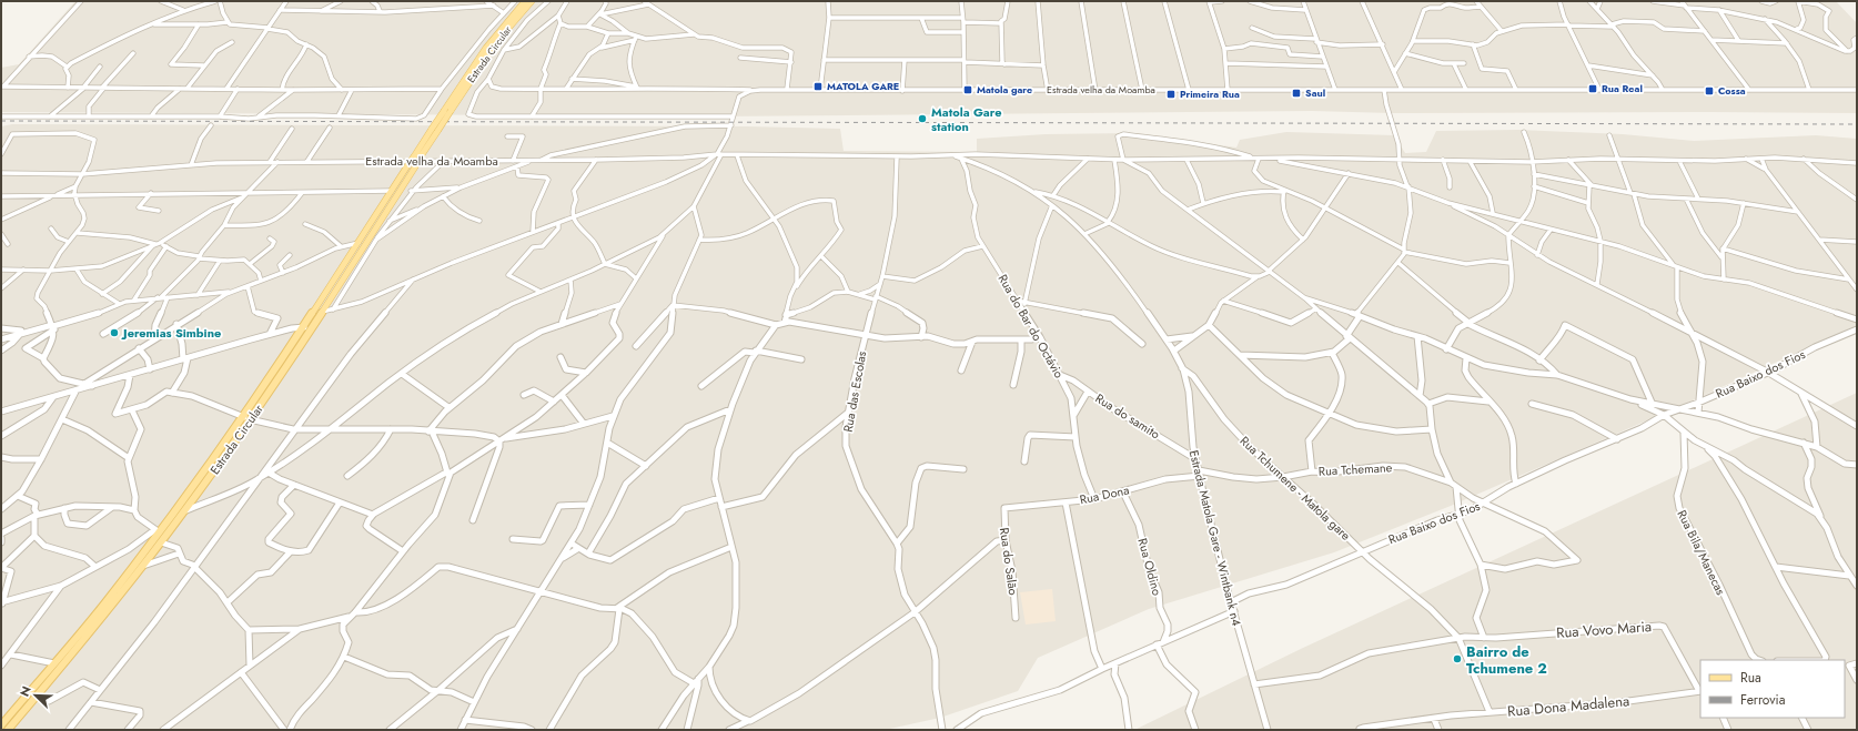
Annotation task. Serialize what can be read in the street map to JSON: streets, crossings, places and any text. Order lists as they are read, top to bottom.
{
  "streets": {
    "main road": ["Estrada Circular"],
    "street": [
      "Estrada velha da Moamba",
      "Rua do Bar do Octávio",
      "Rua Baixo dos Fios",
      "Rua das Escolas",
      "Rua do samito",
      "Rua Tchemane",
      "Rua Tchumene - Matola gare",
      "Rua Dona",
      "Estrada Matola Gare - Wintbank n4",
      "Rua Bila/Manecas",
      "Rua do Salão",
      "Rua Oldino",
      "Rua Vovo Maria",
      "Rua Dona Madalena"
    ]
  },
  "crossings": [
    ["Rua do Bar do Octávio", "Rua do samito"],
    ["Rua do Bar do Octávio", "Rua Dona"],
    ["Rua do Bar do Octávio", "Estrada Matola Gare - Wintbank n4"],
    ["Rua Baixo dos Fios", "Rua Tchemane"],
    ["Rua Baixo dos Fios", "Rua Tchumene - Matola gare"],
    ["Rua Baixo dos Fios", "Estrada Matola Gare - Wintbank n4"],
    ["Rua do samito", "Estrada Matola Gare - Wintbank n4"],
    ["Rua Tchemane", "Rua Tchumene - Matola gare"],
    ["Rua Tchemane", "Rua Dona"],
    ["Rua Tchemane", "Estrada Matola Gare - Wintbank n4"],
    ["Rua Tchumene - Matola gare", "Estrada Matola Gare - Wintbank n4"],
    ["Rua Tchumene - Matola gare", "Rua Vovo Maria"],
    ["Rua Tchumene - Matola gare", "Rua Dona Madalena"],
    ["Rua Dona", "Estrada Matola Gare - Wintbank n4"],
    ["Rua Dona", "Rua do Salão"],
    ["Rua Dona", "Rua Oldino"],
    ["Estrada Matola Gare - Wintbank n4", "Rua Vovo Maria"],
    ["Rua Vovo Maria", "Rua Dona Madalena"]
  ],
  "places": {
    "transit": [
      "MATOLA GARE",
      "Rua Real",
      "Matola gare",
      "Cossa",
      "Saul",
      "Primeira Rua"
    ],
    "other": ["Matola Gare station", "Jeremias Simbine", "Bairro de Tchumene 2"]
  },
  "legend": ["Rua", "Ferrovia"],
  "north": "top left"
}
